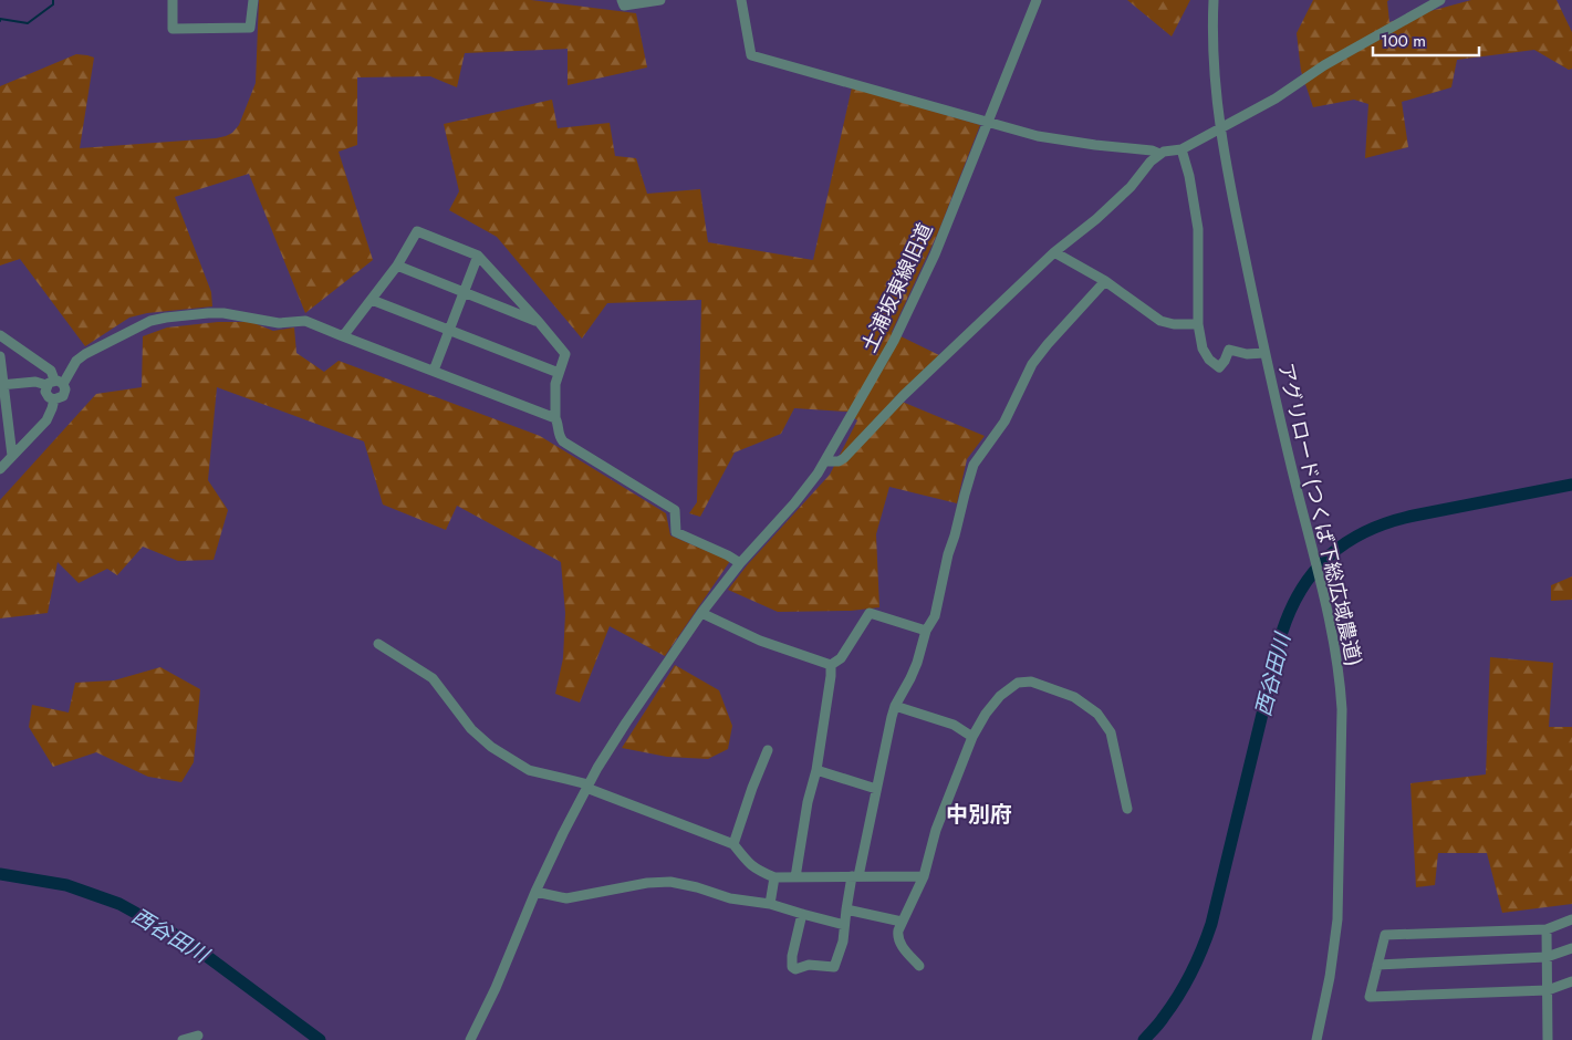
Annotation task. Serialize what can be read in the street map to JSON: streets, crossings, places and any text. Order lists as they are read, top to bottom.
{
  "streets": {
    "street": ["土浦坂東線旧道", "アグリロード(つくば下総広域農道)"]
  },
  "districts": ["中別府"],
  "water": ["西谷田川"],
  "scale_bar": "100 m"
}
